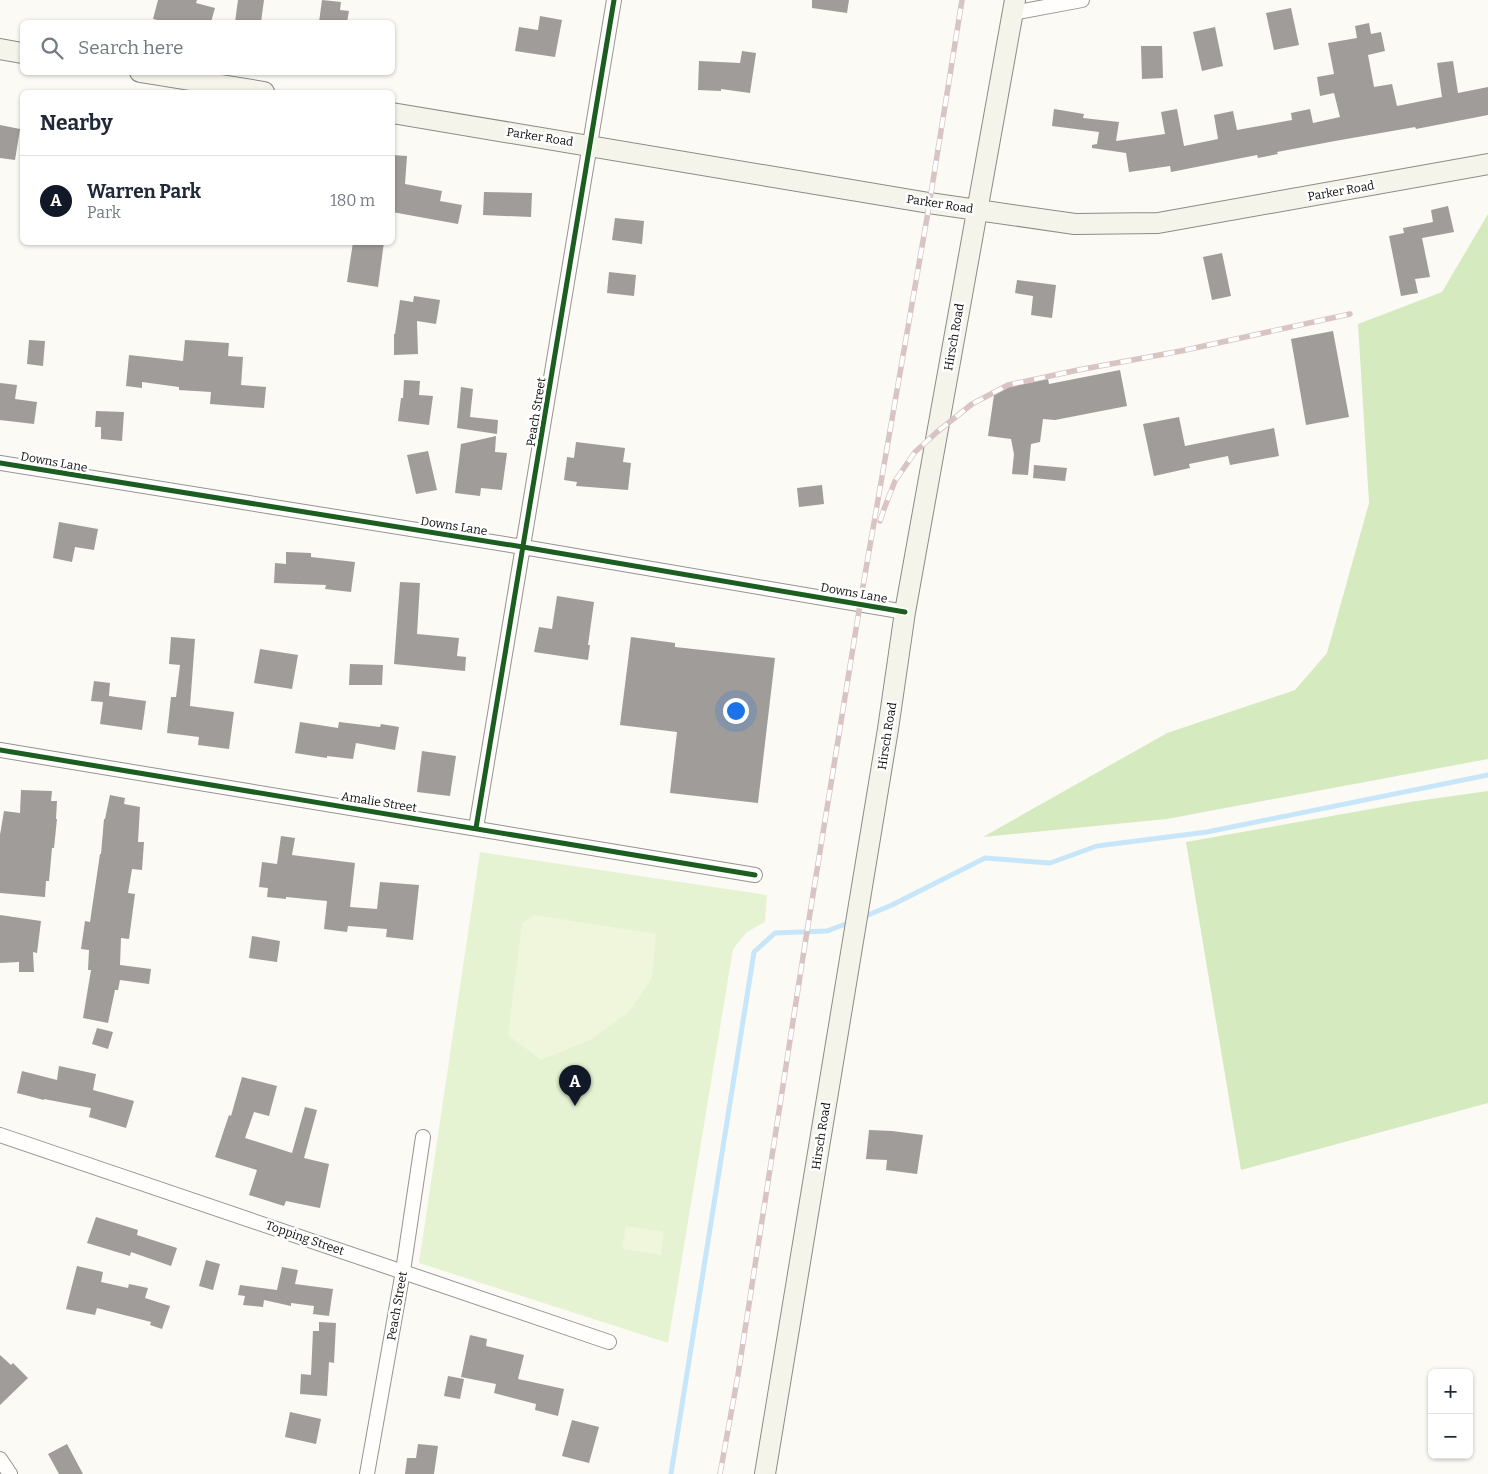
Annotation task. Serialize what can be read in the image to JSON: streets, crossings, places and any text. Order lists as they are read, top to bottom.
{
  "streets": {
    "main road": ["Parker Road", "Hirsch Road"],
    "street": [
      "Peach Street",
      "Downs Lane",
      "Amalie Street",
      "Topping Street"
    ]
  },
  "crossings": [
    ["Parker Road", "Hirsch Road"],
    ["Parker Road", "Peach Street"],
    ["Hirsch Road", "Downs Lane"],
    ["Peach Street", "Downs Lane"],
    ["Peach Street", "Amalie Street"],
    ["Peach Street", "Topping Street"]
  ],
  "page": {
    "search": "Search here",
    "heading": "Nearby",
    "list": [
      {
        "mark": "A",
        "name": "Warren Park",
        "note": "Park",
        "value": "180 m"
      }
    ],
    "pins": "A",
    "map_buttons": ["+", "−"]
  }
}
